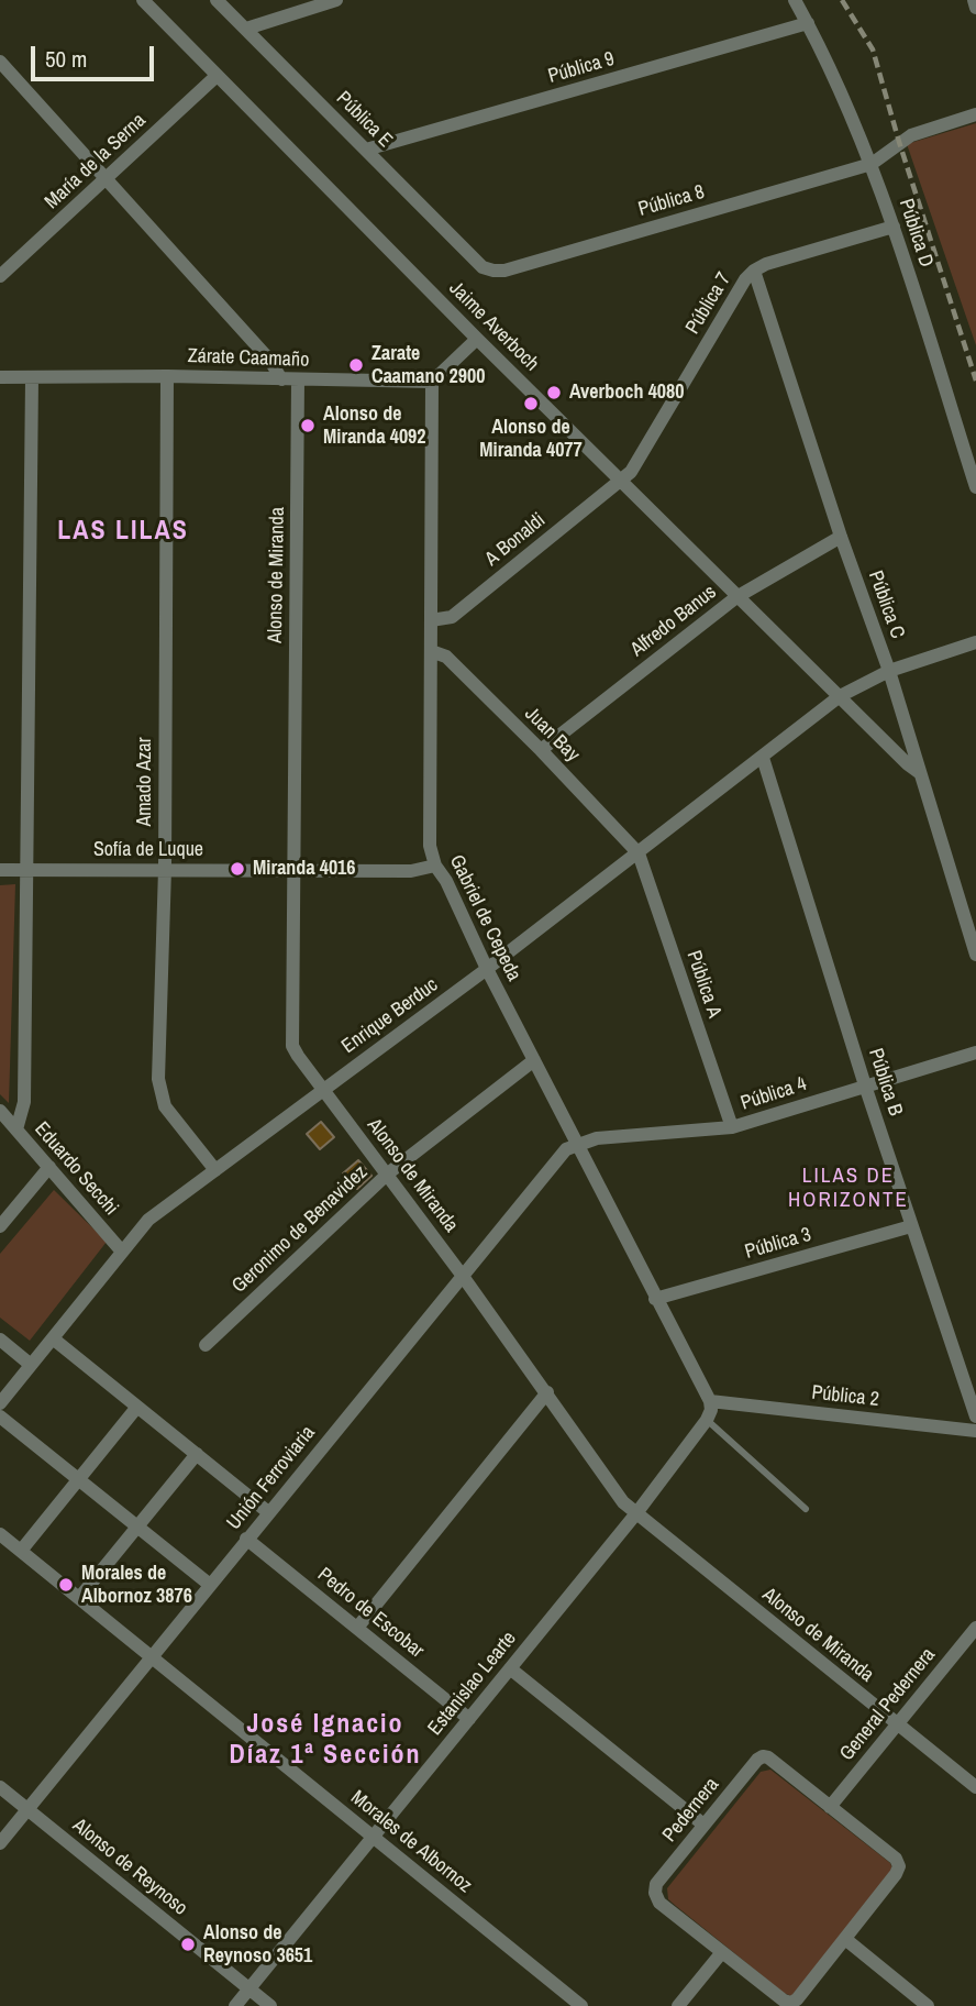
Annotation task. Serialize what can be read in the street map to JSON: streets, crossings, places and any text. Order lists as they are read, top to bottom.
{
  "streets": {
    "street": [
      "Pública 9",
      "Pública E",
      "María de la Serna",
      "Pública 8",
      "Pública D",
      "Pública 7",
      "Jaime Averboch",
      "Zárate Caamaño",
      "A Bonaldi",
      "Alonso de Miranda",
      "Pública C",
      "Alfredo Banus",
      "Juan Bay",
      "Amado Azar",
      "Sofía de Luque",
      "Gabriel de Cepeda",
      "Pública A",
      "Enrique Berduc",
      "Pública B",
      "Pública 4",
      "Eduardo Secchi",
      "Geronimo de Benavidez",
      "Pública 3",
      "Pública 2",
      "Unión Ferroviaria",
      "Pedro de Escobar",
      "Estanislao Learte",
      "General Pedernera",
      "Pedernera",
      "Morales de Albornoz",
      "Alonso de Reynoso"
    ]
  },
  "crossings": [
    ["Pública 9", "Pública E"],
    ["Pública 9", "Pública D"],
    ["Pública E", "Pública 8"],
    ["María de la Serna", "Jaime Averboch"],
    ["Pública 8", "Pública D"],
    ["Pública D", "Pública 7"],
    ["Pública 7", "Jaime Averboch"],
    ["Pública 7", "A Bonaldi"],
    ["Pública 7", "Pública C"],
    ["Jaime Averboch", "A Bonaldi"],
    ["Jaime Averboch", "Pública C"],
    ["Jaime Averboch", "Alfredo Banus"],
    ["Jaime Averboch", "Enrique Berduc"],
    ["Zárate Caamaño", "Alonso de Miranda"],
    ["Zárate Caamaño", "Amado Azar"],
    ["Zárate Caamaño", "Gabriel de Cepeda"],
    ["A Bonaldi", "Gabriel de Cepeda"],
    ["Alonso de Miranda", "Sofía de Luque"],
    ["Alonso de Miranda", "Enrique Berduc"],
    ["Alonso de Miranda", "Geronimo de Benavidez"],
    ["Alonso de Miranda", "Unión Ferroviaria"],
    ["Alonso de Miranda", "Estanislao Learte"],
    ["Alonso de Miranda", "General Pedernera"],
    ["Pública C", "Alfredo Banus"],
    ["Pública C", "Enrique Berduc"],
    ["Alfredo Banus", "Juan Bay"],
    ["Juan Bay", "Gabriel de Cepeda"],
    ["Juan Bay", "Pública A"],
    ["Juan Bay", "Enrique Berduc"],
    ["Amado Azar", "Sofía de Luque"],
    ["Amado Azar", "Enrique Berduc"],
    ["Sofía de Luque", "Gabriel de Cepeda"],
    ["Gabriel de Cepeda", "Enrique Berduc"],
    ["Gabriel de Cepeda", "Pública 4"],
    ["Gabriel de Cepeda", "Geronimo de Benavidez"],
    ["Gabriel de Cepeda", "Pública 3"],
    ["Gabriel de Cepeda", "Pública 2"],
    ["Gabriel de Cepeda", "Unión Ferroviaria"],
    ["Pública A", "Enrique Berduc"],
    ["Pública A", "Pública 4"],
    ["Enrique Berduc", "Pública B"],
    ["Enrique Berduc", "Eduardo Secchi"],
    ["Pública B", "Pública 4"],
    ["Pública B", "Pública 3"],
    ["Pública 4", "Unión Ferroviaria"],
    ["Unión Ferroviaria", "Pedro de Escobar"],
    ["Unión Ferroviaria", "Morales de Albornoz"],
    ["Unión Ferroviaria", "Alonso de Reynoso"],
    ["Pedro de Escobar", "Estanislao Learte"],
    ["Estanislao Learte", "Morales de Albornoz"],
    ["Estanislao Learte", "Alonso de Reynoso"],
    ["General Pedernera", "Pedernera"]
  ],
  "districts": ["LAS LILAS", "LILAS DE HORIZONTE", "José Ignacio Díaz 1ª Sección"],
  "places": [
    "Zarate Caamano 2900",
    "Averboch 4080",
    "Alonso de Miranda 4077",
    "Alonso de Miranda 4092",
    "Miranda 4016",
    "Morales de Albornoz 3876",
    "Alonso de Reynoso 3651"
  ],
  "scale_bar": "50 m"
}
